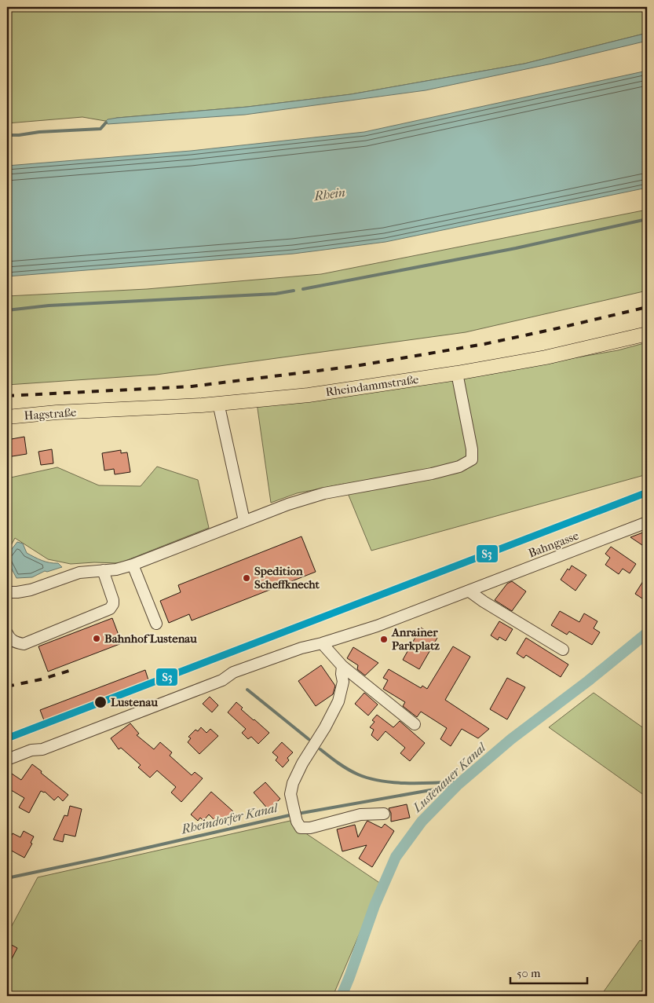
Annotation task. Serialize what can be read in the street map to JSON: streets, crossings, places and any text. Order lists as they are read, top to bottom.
{
  "streets": {
    "main road": ["Rheindammstraße", "Hagstraße"],
    "street": ["Bahngasse"]
  },
  "crossings": [
    ["Rheindammstraße", "Hagstraße"]
  ],
  "water": ["Rhein", "Lustenauer Kanal", "Rheindorfer Kanal"],
  "places": [
    "Spedition Scheffknecht",
    "Bahnhof Lustenau",
    "Anrainer Parkplatz",
    "Lustenau"
  ],
  "lines": ["transit line S3"],
  "scale_bar": "50 m"
}
